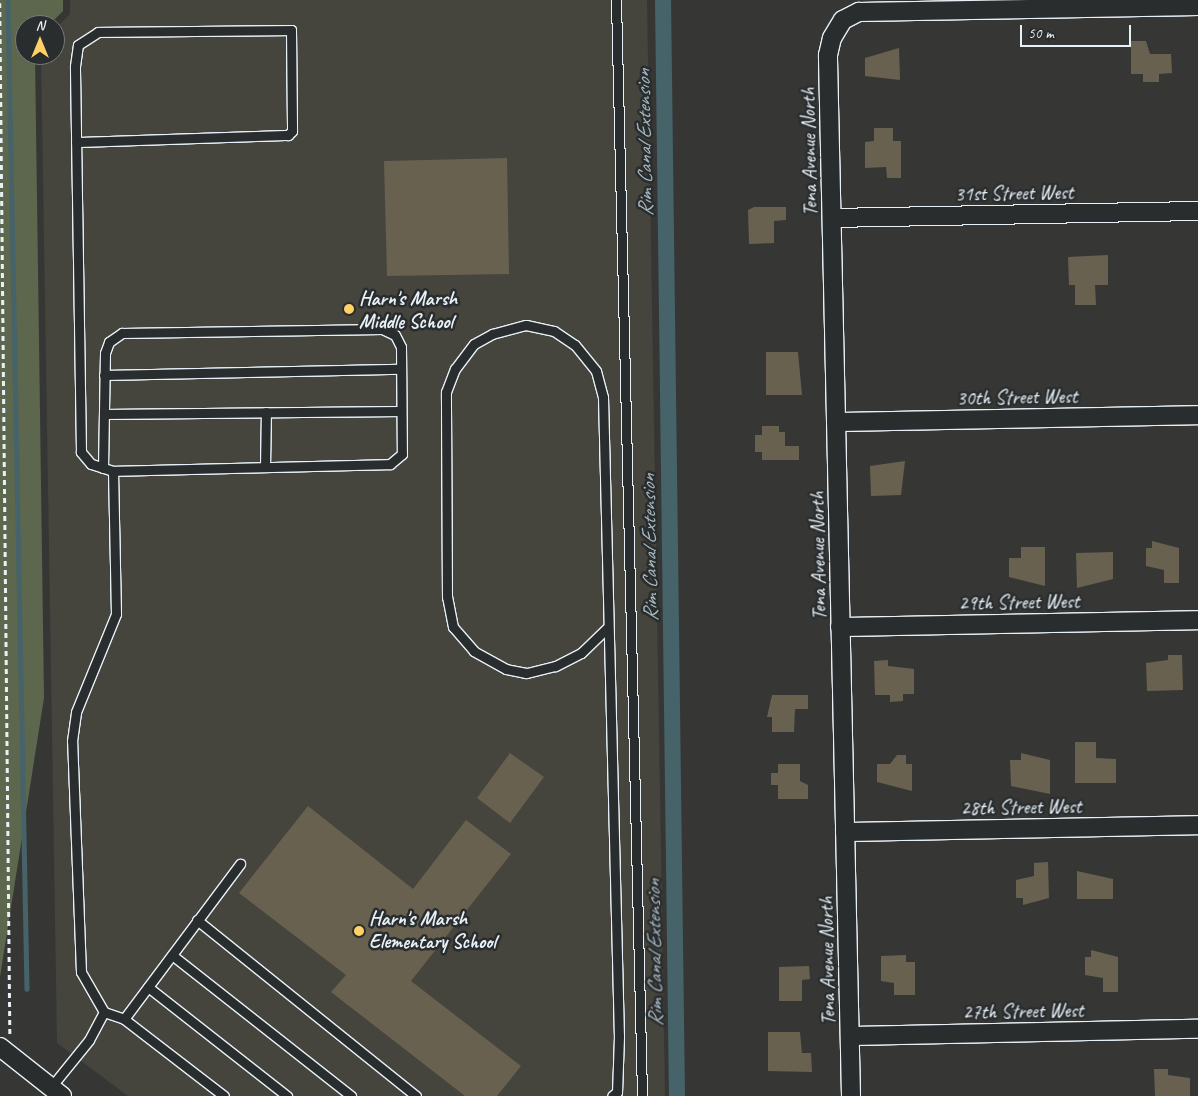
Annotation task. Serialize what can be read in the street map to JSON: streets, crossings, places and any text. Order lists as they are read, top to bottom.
{
  "streets": {
    "street": [
      "Tena Avenue North",
      "31st Street West",
      "30th Street West",
      "29th Street West",
      "28th Street West",
      "27th Street West"
    ]
  },
  "crossings": [
    ["Tena Avenue North", "31st Street West"],
    ["Tena Avenue North", "30th Street West"],
    ["Tena Avenue North", "29th Street West"],
    ["Tena Avenue North", "28th Street West"],
    ["Tena Avenue North", "27th Street West"]
  ],
  "water": ["Rim Canal Extension"],
  "places": ["Harn's Marsh Middle School", "Harn's Marsh Elementary School"],
  "scale_bar": "50 m",
  "north": "top"
}
